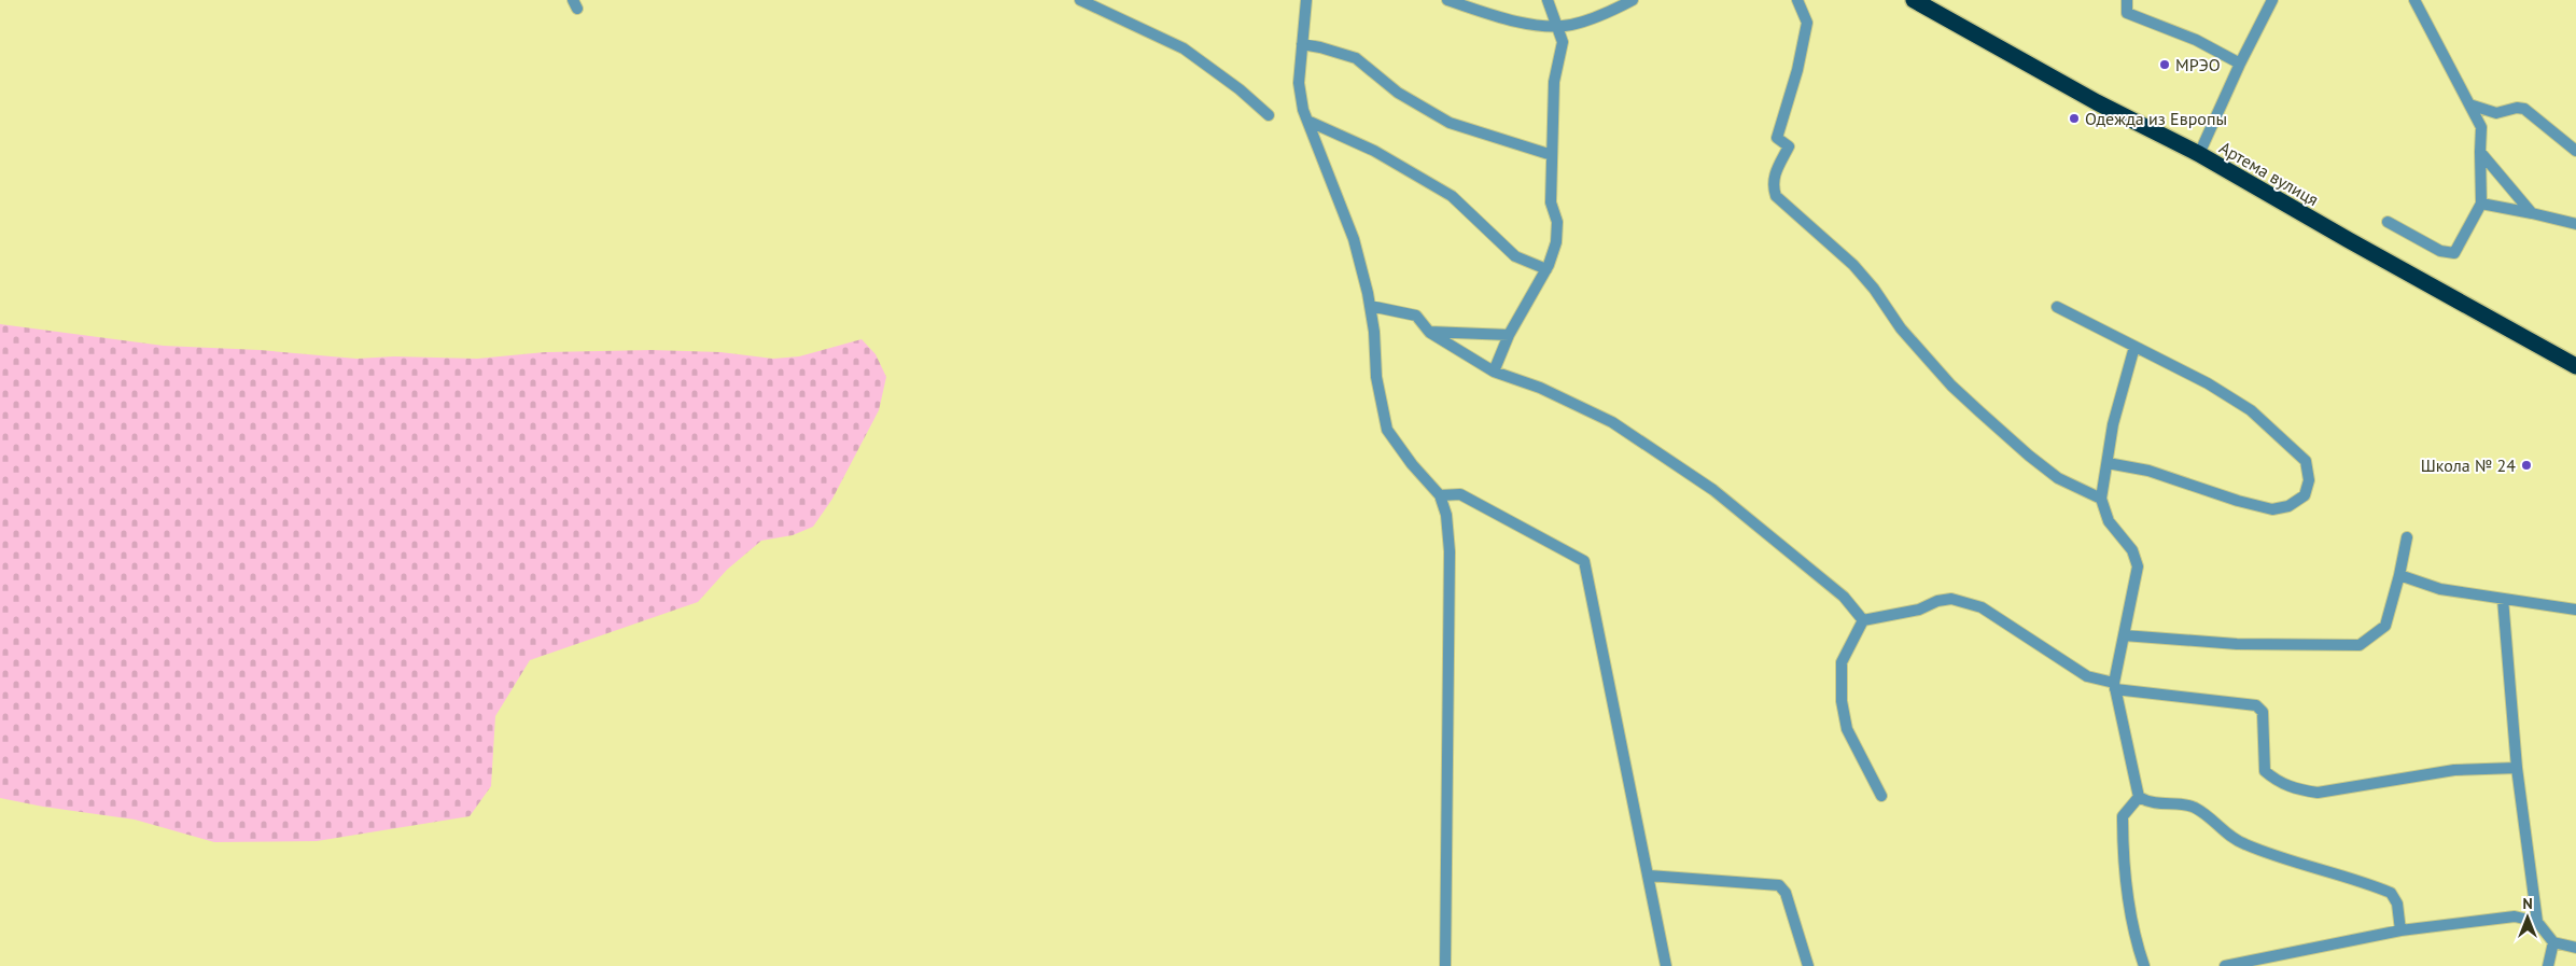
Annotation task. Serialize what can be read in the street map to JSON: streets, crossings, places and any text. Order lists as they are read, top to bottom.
{
  "streets": {
    "highway": ["Артема вулиця"]
  },
  "places": ["МРЭО", "Одежда из Европы", "Школа № 24"],
  "north": "top"
}
